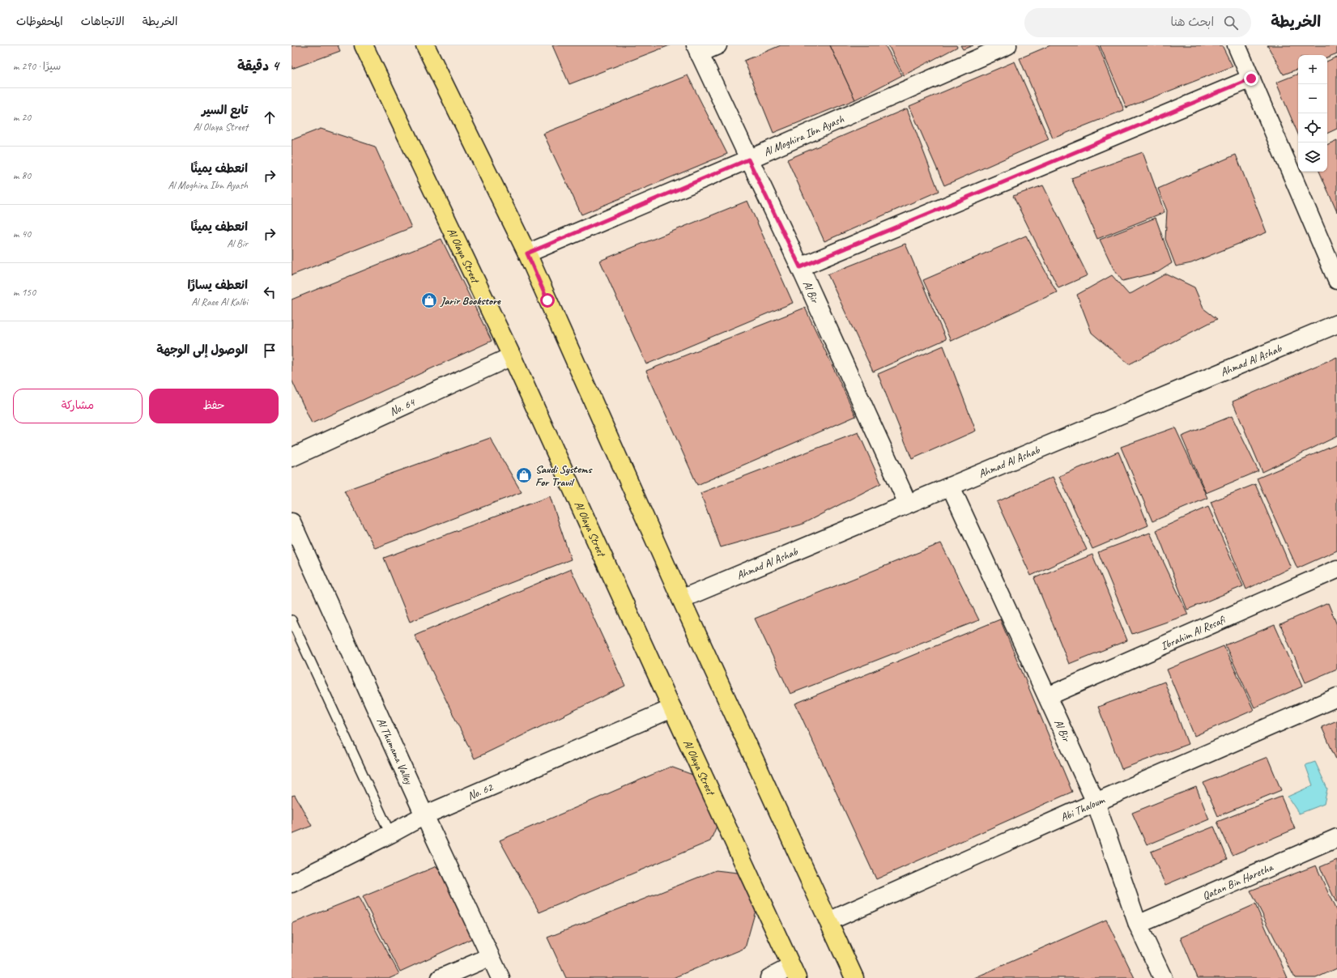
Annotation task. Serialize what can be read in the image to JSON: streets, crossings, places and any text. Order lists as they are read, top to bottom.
{
  "streets": {
    "main road": ["Al Olaya Street"],
    "street": [
      "Al Moghira Ibn Ayash",
      "Al Bir",
      "Ahmad Al Ashab",
      "No. 64",
      "Ibrahim Al Resafi",
      "Al Thumama Valley",
      "No. 62",
      "Abi Thaloum",
      "Qatan Bin Haretha"
    ]
  },
  "crossings": [
    ["Al Moghira Ibn Ayash", "Al Bir"],
    ["Al Olaya Street", "No. 64"],
    ["Al Olaya Street", "No. 62"],
    ["Al Bir", "Ahmad Al Ashab"],
    ["Al Bir", "Ibrahim Al Resafi"],
    ["Al Bir", "Abi Thaloum"],
    ["Al Bir", "Qatan Bin Haretha"],
    ["Al Thumama Valley", "No. 62"]
  ],
  "places": {
    "shop": ["Jarir Bookstore", "Saudi Systems For Travil"]
  },
  "page": {
    "header": "الخريطة",
    "search": "ابحث هنا",
    "nav": ["الخريطة", "الاتجاهات", "المحفوظات"],
    "heading": ["4 دقيقة", "سيرًا · 290 m"],
    "map_buttons": ["+", "−"],
    "list": [
      ["تابع السير", "Al Olaya Street", "20 m"],
      ["انعطف يمينًا", "Al Moghira Ibn Ayash", "80 m"],
      ["انعطف يمينًا", "Al Bir", "40 m"],
      ["انعطف يسارًا", "Al Raee Al Kalbi", "150 m"],
      "الوصول إلى الوجهة"
    ],
    "buttons": ["حفظ", "مشاركة"]
  }
}
